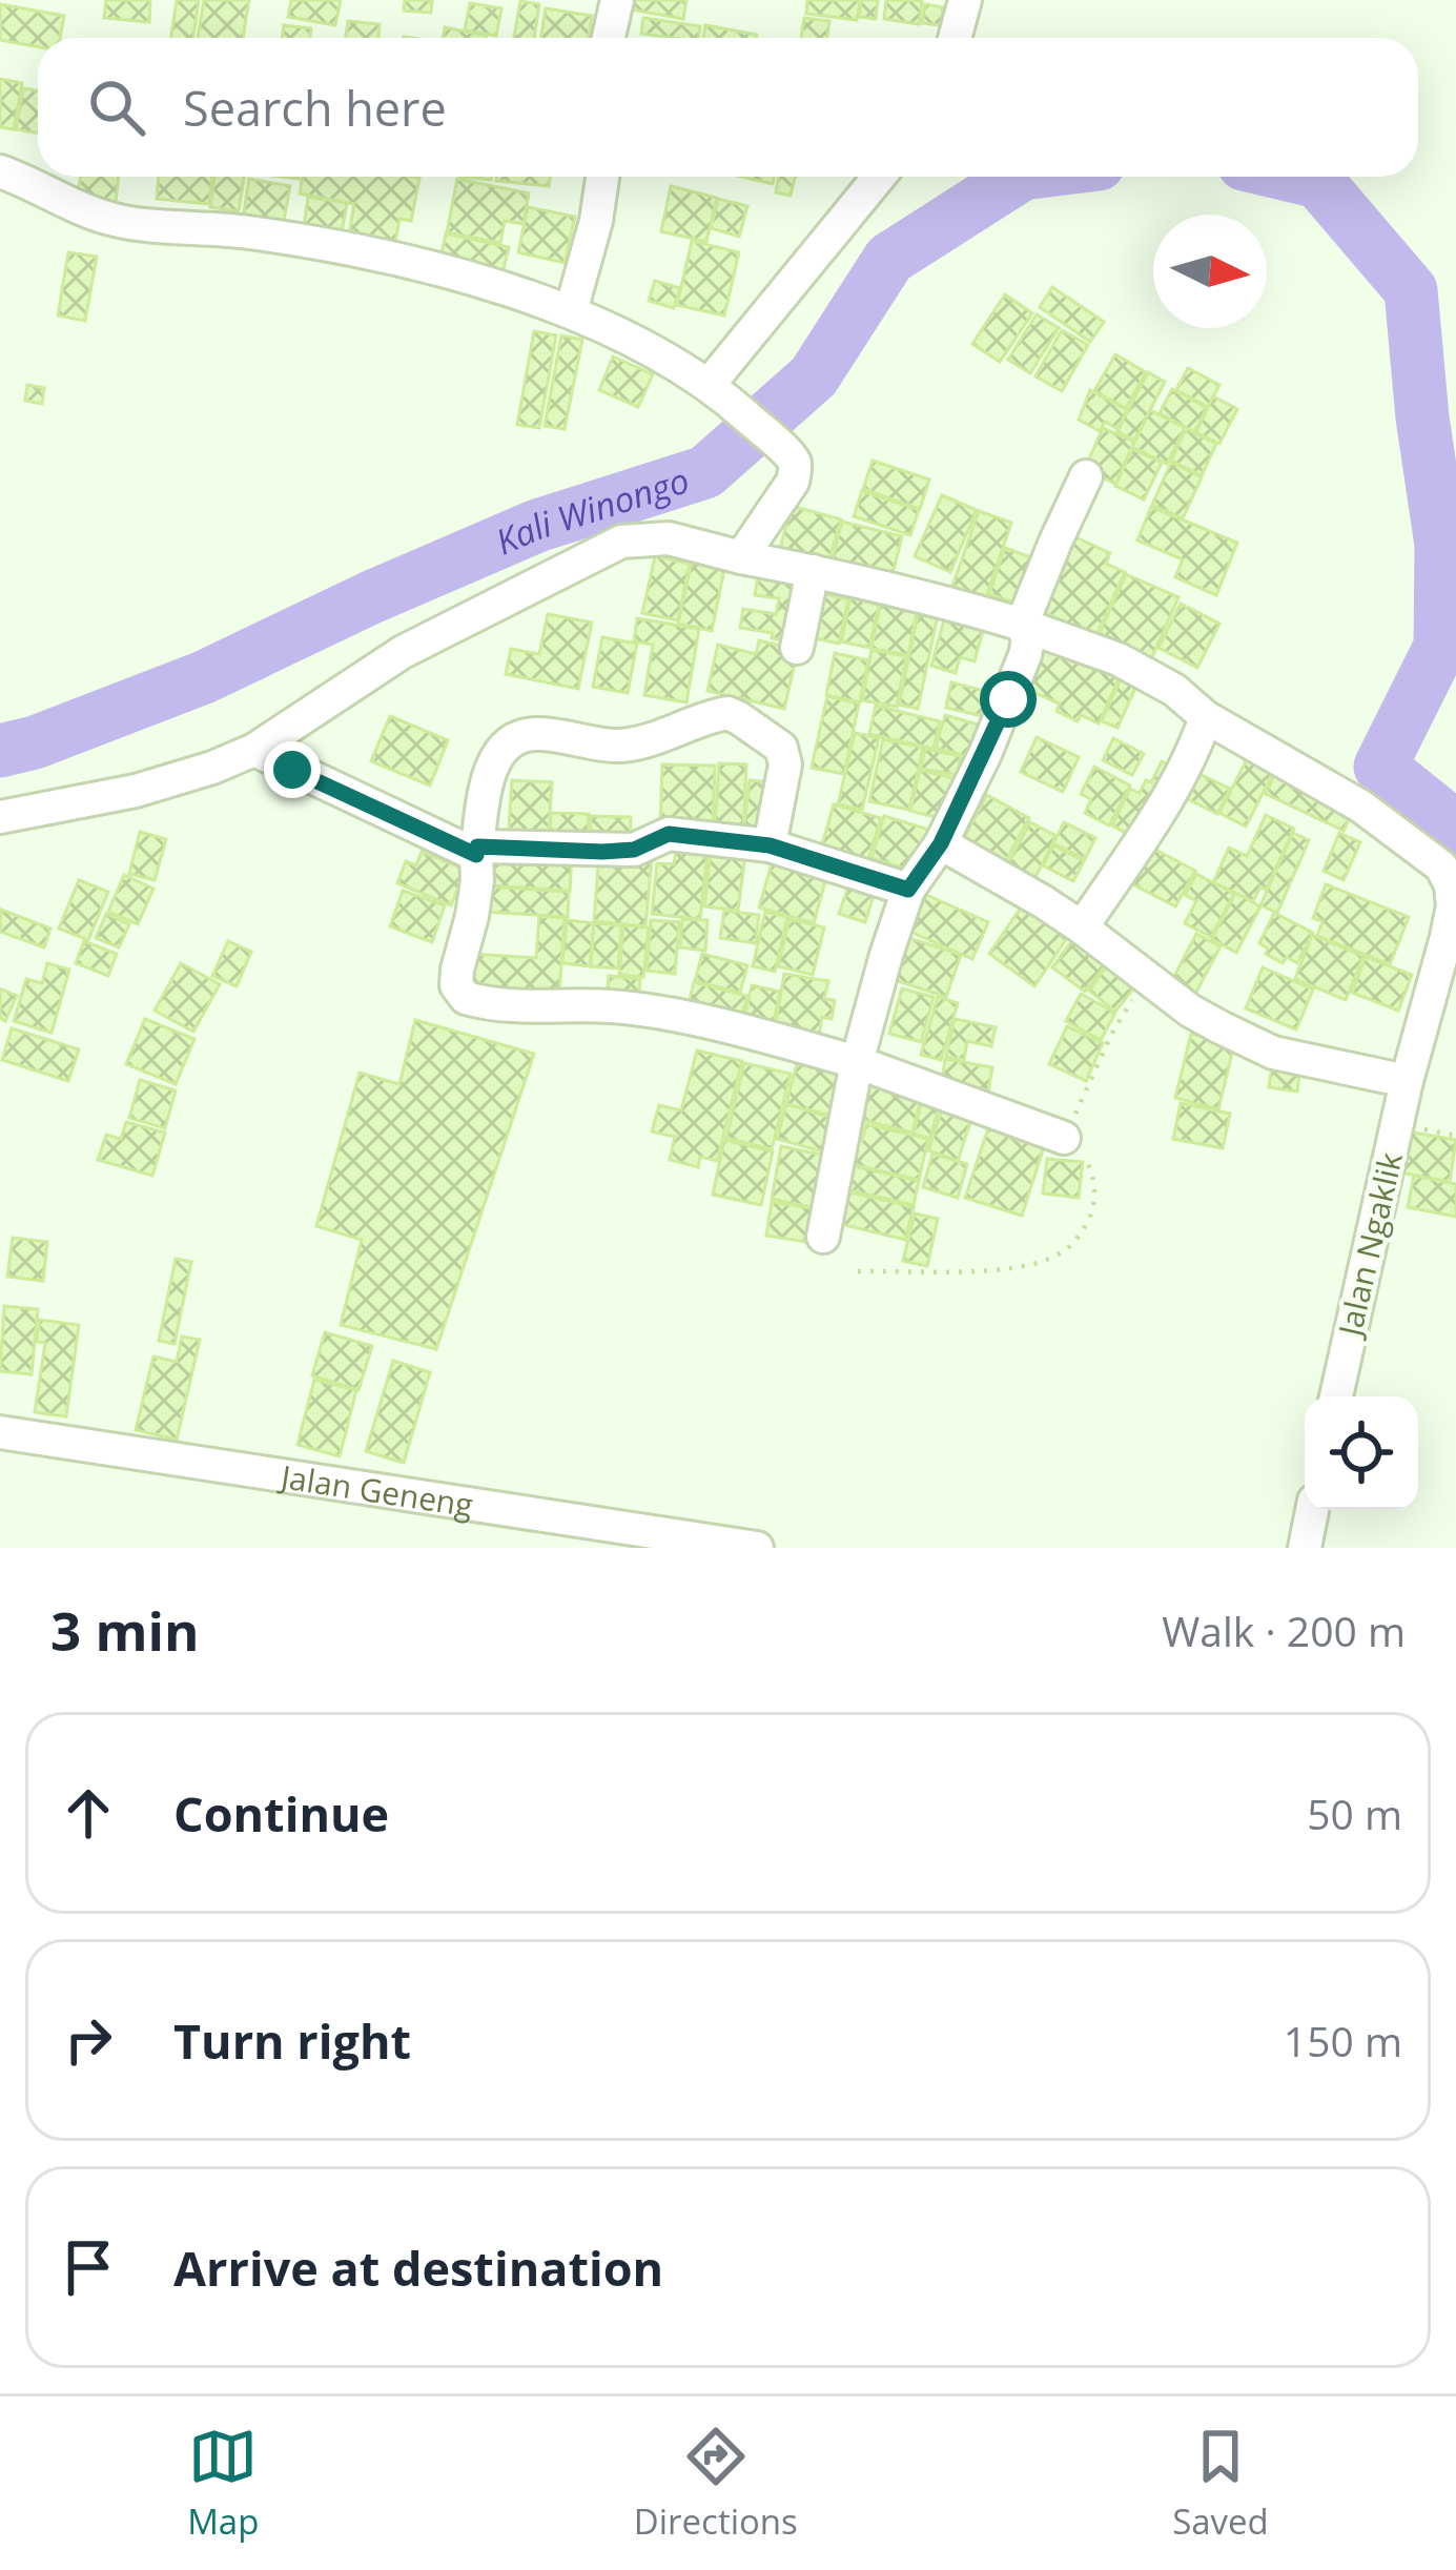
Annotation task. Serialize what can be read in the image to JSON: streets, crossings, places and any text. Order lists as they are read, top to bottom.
{
  "streets": {
    "street": ["Jalan Ngaklik", "Jalan Geneng"]
  },
  "water": ["Kali Winongo"],
  "north": "right",
  "page": {
    "search": "Search here",
    "heading": ["3 min", "Walk · 200 m"],
    "list": [
      ["Continue", "50 m"],
      ["Turn right", "150 m"],
      "Arrive at destination"
    ],
    "nav": ["Map", "Directions", "Saved"]
  }
}
